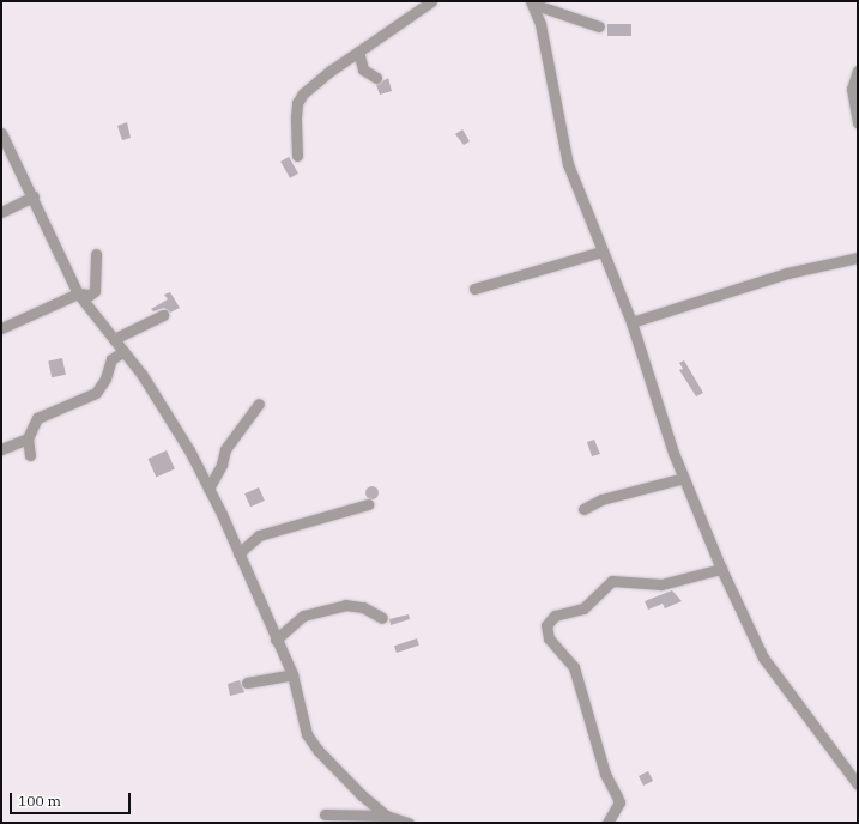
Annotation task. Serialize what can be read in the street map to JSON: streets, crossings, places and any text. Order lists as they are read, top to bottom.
{
  "scale_bar": "100 m"
}
